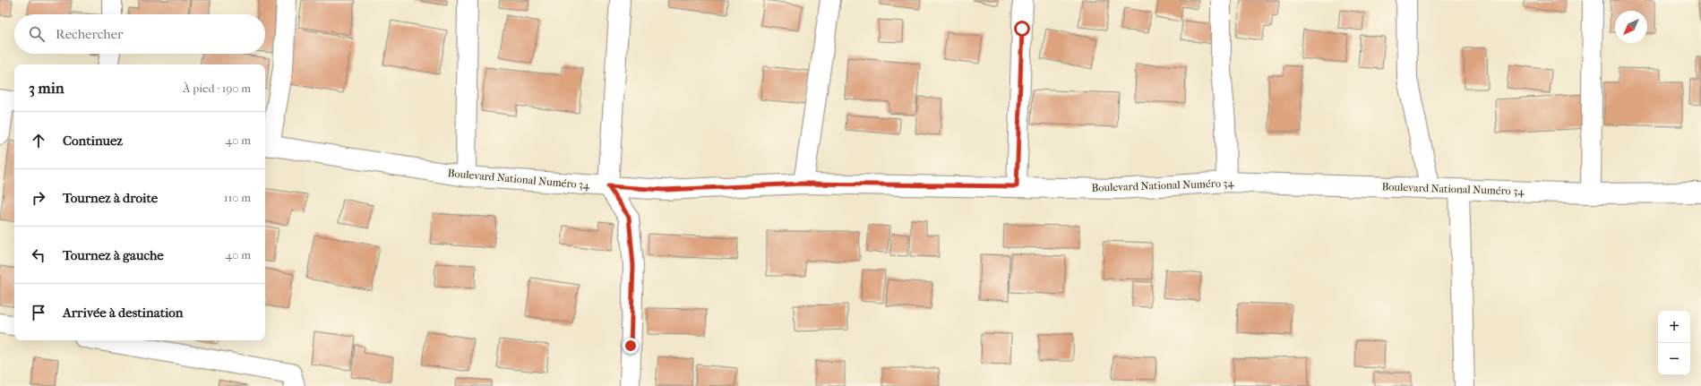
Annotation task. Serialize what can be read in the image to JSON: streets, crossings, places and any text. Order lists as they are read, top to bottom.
{
  "streets": {
    "street": ["Boulevard National Numéro 34"]
  },
  "north": "bottom left",
  "page": {
    "search": "Rechercher",
    "heading": ["3 min", "À pied · 190 m"],
    "list": [
      ["Continuez", "40 m"],
      ["Tournez à droite", "110 m"],
      ["Tournez à gauche", "40 m"],
      "Arrivée à destination"
    ],
    "map_buttons": ["+", "−"]
  }
}
